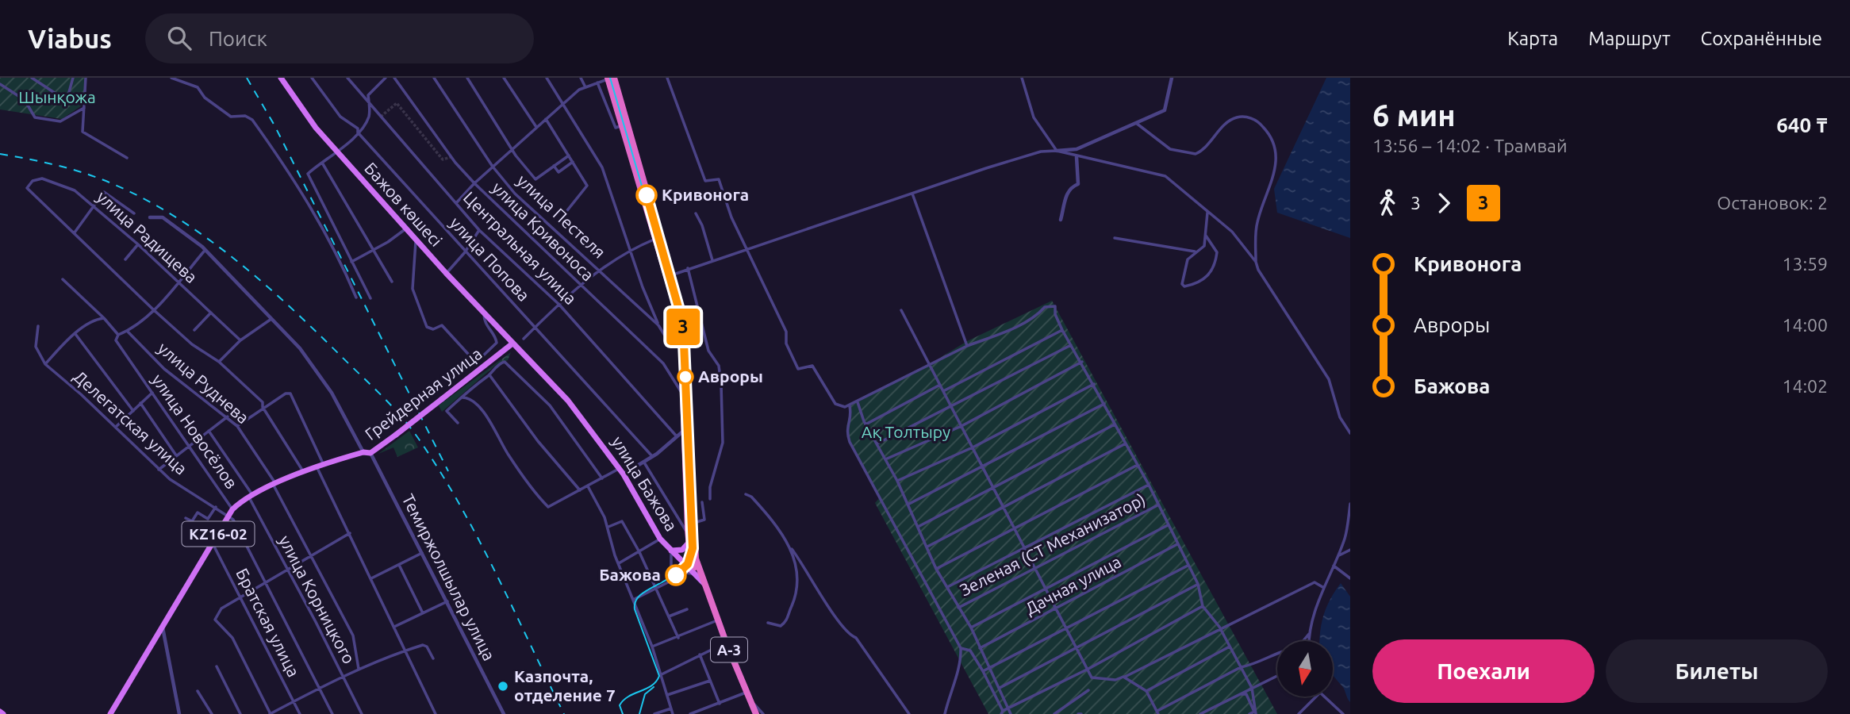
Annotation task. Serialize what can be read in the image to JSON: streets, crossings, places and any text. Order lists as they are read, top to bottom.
{
  "streets": {
    "highway": ["улица Бажова", "A-3"],
    "main road": ["Бажов көшесі", "Грейдерная улица", "KZ16-02"],
    "street": [
      "улица Пестеля",
      "улица Кривоноса",
      "улица Радищева",
      "Центральная улица",
      "улица Попова",
      "улица Руднева",
      "Делегатская улица",
      "улица Новосёлов",
      "Зеленая (СТ Механизатор)",
      "Темиржолшылар улица",
      "Дачная улица",
      "улица Корницкого",
      "Братская улица"
    ]
  },
  "crossings": [
    ["Бажов көшесі", "Грейдерная улица"],
    ["Бажов көшесі", "улица Бажова"],
    ["улица Руднева", "Грейдерная улица"],
    ["Грейдерная улица", "Делегатская улица"],
    ["Грейдерная улица", "улица Новосёлов"],
    ["Грейдерная улица", "улица Бажова"],
    ["Грейдерная улица", "Темиржолшылар улица"],
    ["Грейдерная улица", "улица Корницкого"],
    ["Грейдерная улица", "Братская улица"]
  ],
  "parks": ["Шынқожа", "Ақ Толтыру"],
  "places": [
    "Кривонога",
    "Авроры",
    "Бажова",
    "Казпочта, отделение 7"
  ],
  "lines": ["tram line 3"],
  "north": "bottom",
  "page": {
    "header": "Viabus",
    "search": "Поиск",
    "nav": ["Карта", "Маршрут", "Сохранённые"],
    "on_map": "3",
    "heading": ["6 мин", "13:56 – 14:02 · Трамвай", "640 ₸"],
    "legs": ["3", "3", "Остановок: 2"],
    "list": [
      {
        "name": "Кривонога",
        "value": "13:59"
      },
      {
        "name": "Авроры",
        "value": "14:00"
      },
      {
        "name": "Бажова",
        "value": "14:02"
      }
    ],
    "buttons": ["Поехали", "Билеты"]
  }
}
